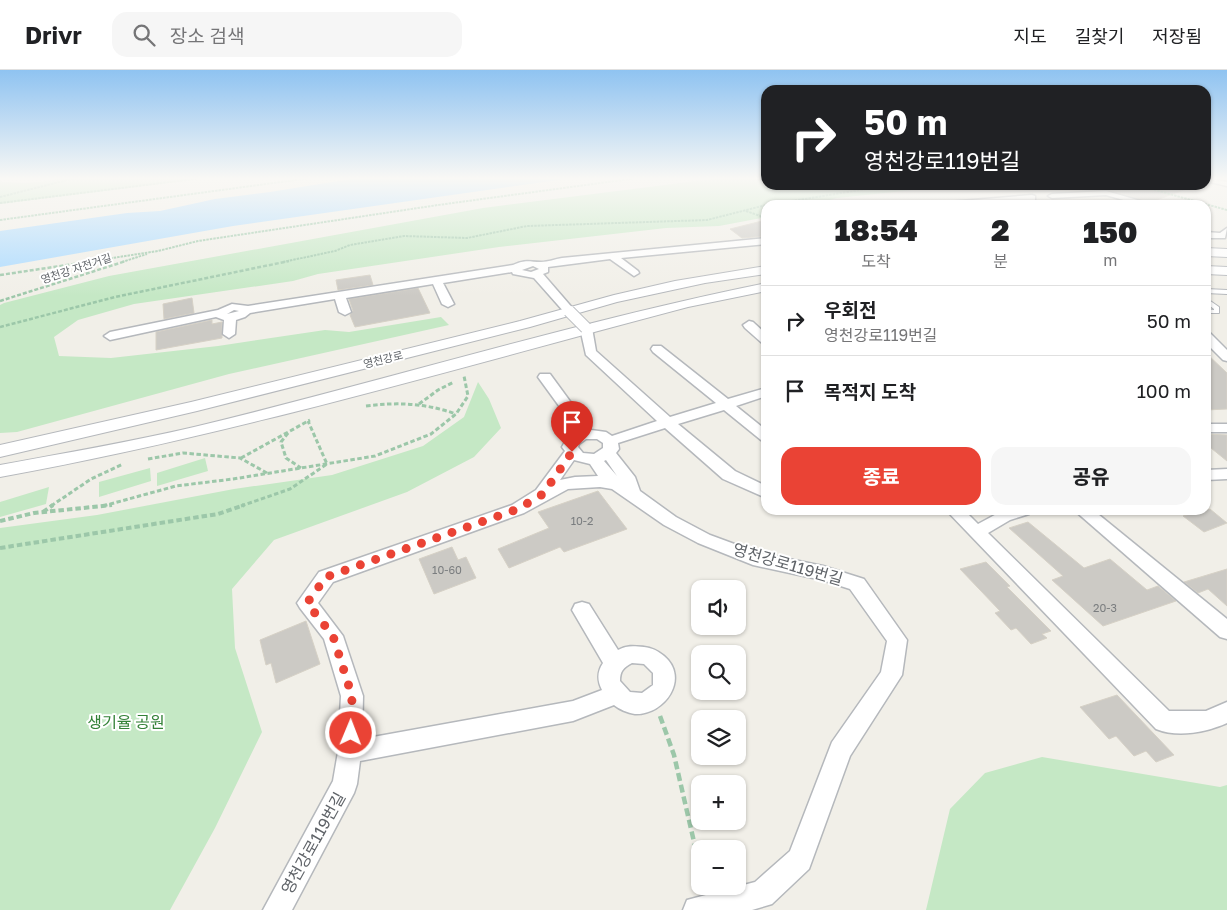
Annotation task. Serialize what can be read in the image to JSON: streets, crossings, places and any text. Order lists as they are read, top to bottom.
{
  "streets": {
    "street": ["영천강로", "영천강로119번길"],
    "path": ["영천강 자전거길"]
  },
  "parks": ["생기율 공원"],
  "house_numbers": ["10-2", "10-60", "20-3"],
  "page": {
    "header": "Drivr",
    "search": "장소 검색",
    "nav": ["지도", "길찾기", "저장됨"],
    "turn": ["50 m", "영천강로119번길"],
    "eta": [
      "18:54",
      "도착",
      "2",
      "분",
      "150",
      "m"
    ],
    "list": [
      {
        "name": "우회전",
        "note": "영천강로119번길",
        "value": "50 m"
      },
      {
        "name": "목적지 도착",
        "value": "100 m"
      }
    ],
    "buttons": ["종료", "공유"],
    "map_buttons": ["+", "−"]
  }
}
